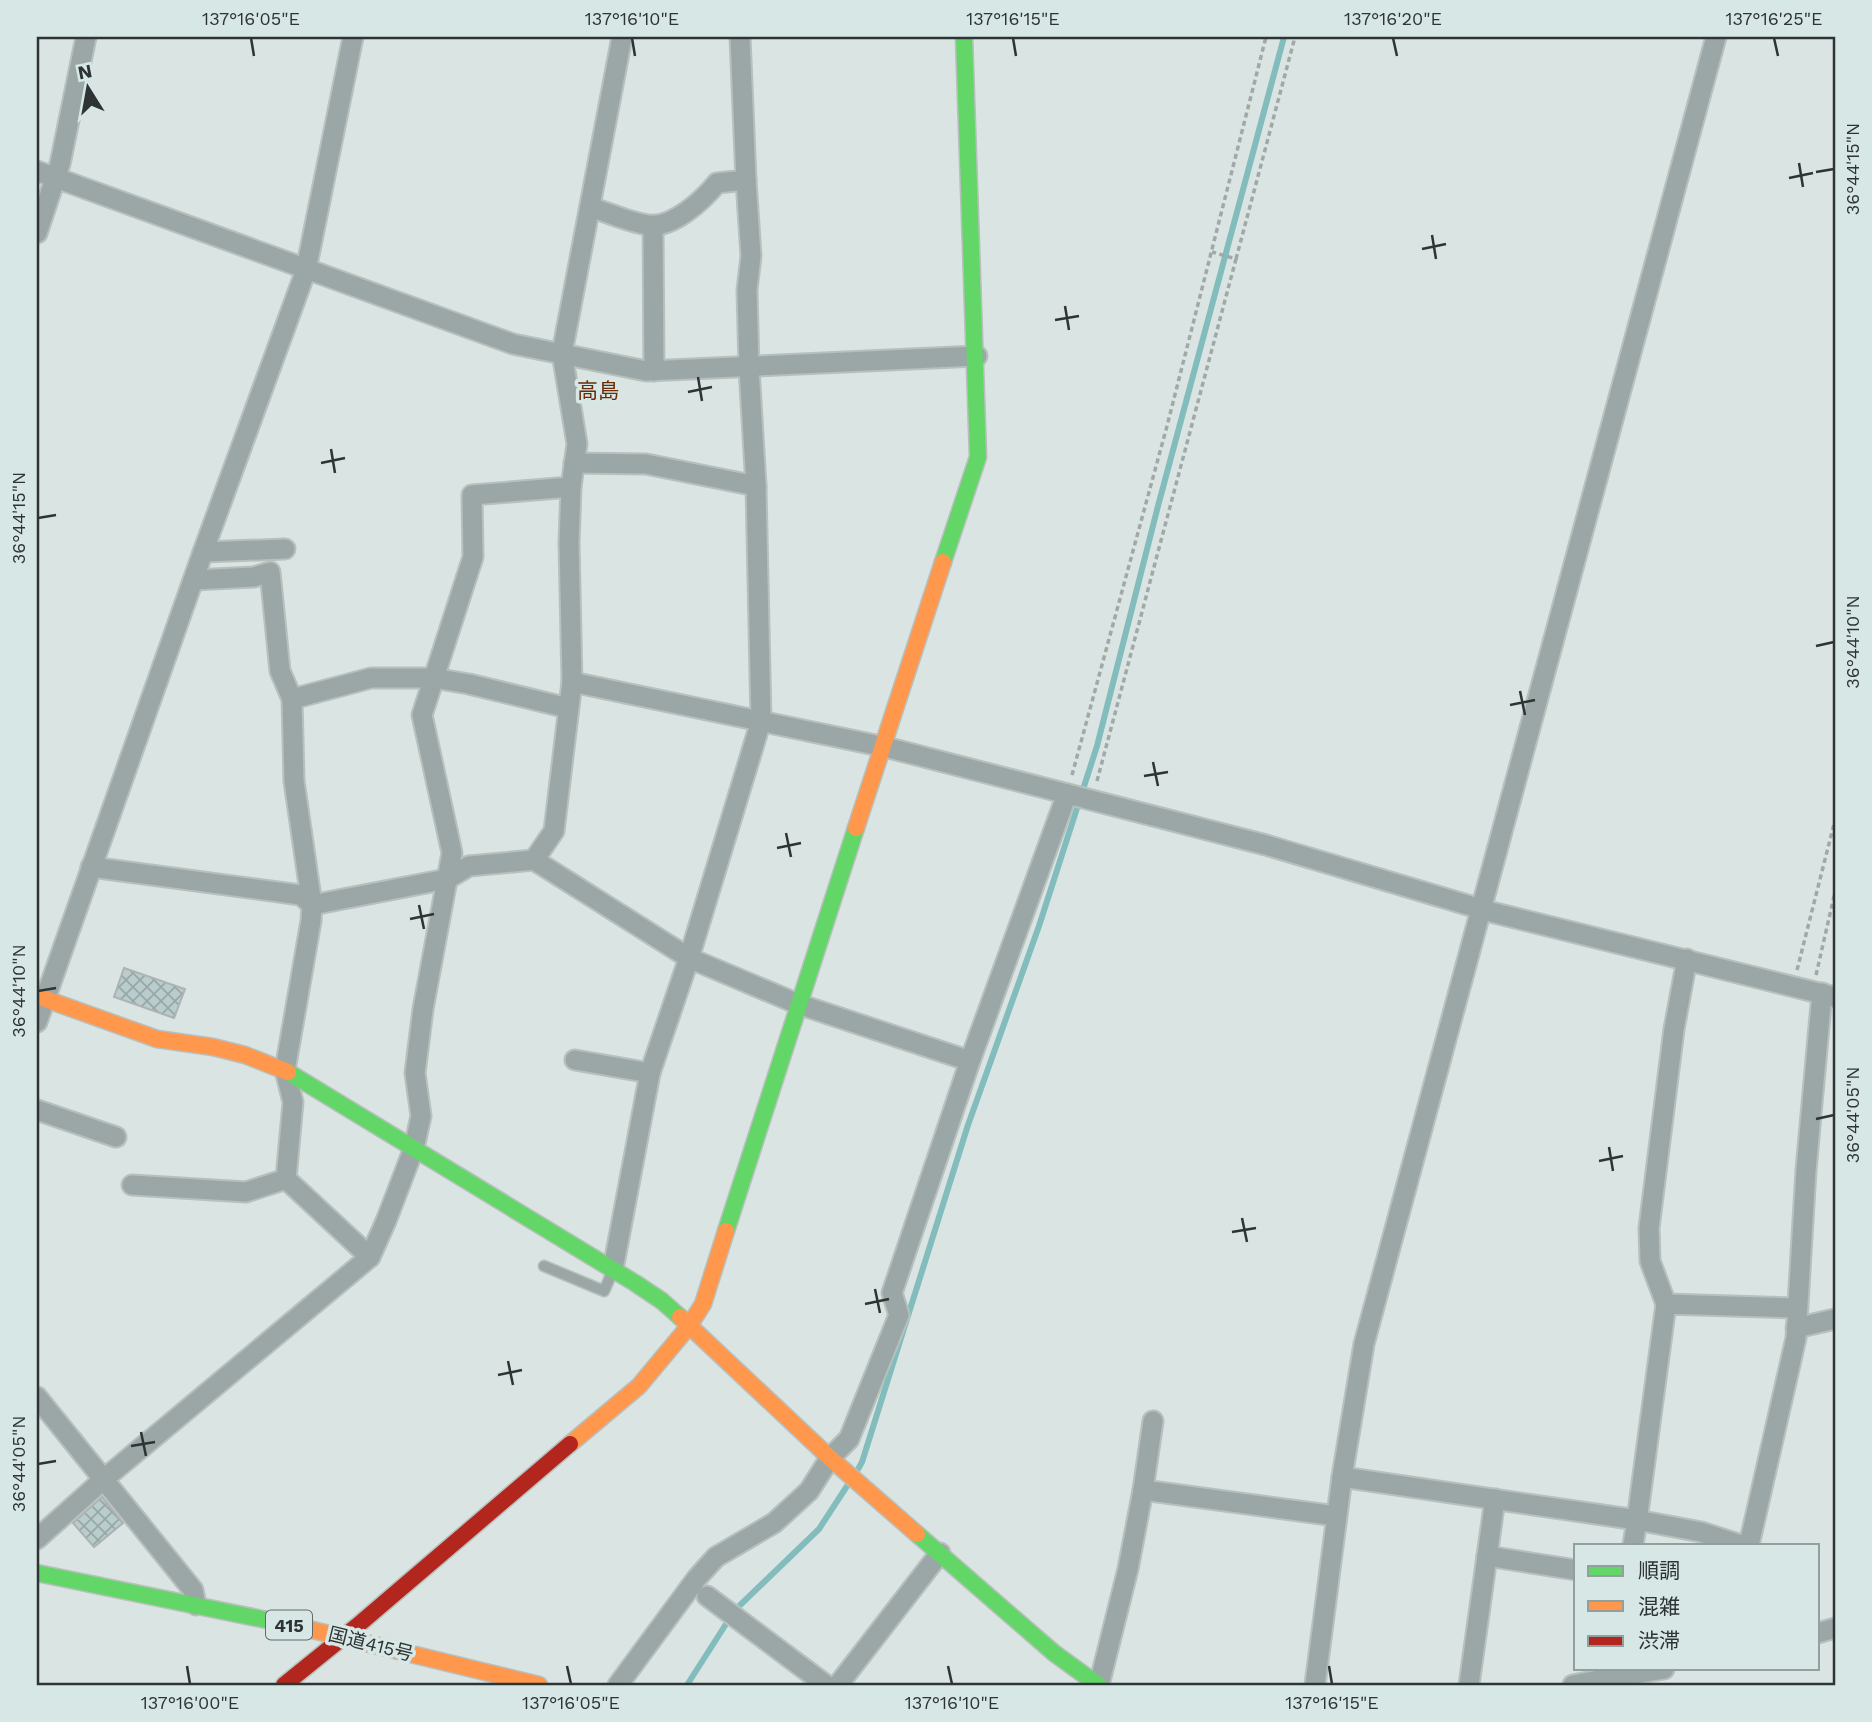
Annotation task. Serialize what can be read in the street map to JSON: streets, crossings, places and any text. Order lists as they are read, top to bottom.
{
  "streets": {
    "main road": ["415", "国道415号"]
  },
  "districts": ["高島"],
  "legend": ["順調", "混雑", "渋滞"],
  "north": "top",
  "coordinates": [
    "137°16'05\"E",
    "137°16'10\"E",
    "137°16'15\"E",
    "137°16'20\"E",
    "137°16'25\"E",
    "36°44'15\"N",
    "36°44'10\"N",
    "36°44'05\"N",
    "137°16'00\"E"
  ]
}
